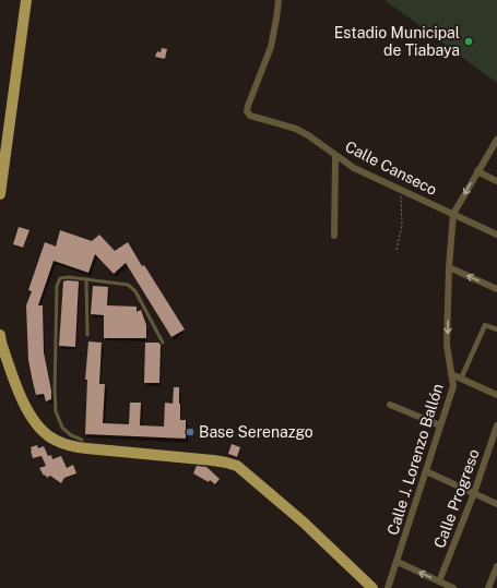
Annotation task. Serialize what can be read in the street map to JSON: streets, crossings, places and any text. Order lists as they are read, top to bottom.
{
  "streets": {
    "street": ["Calle Canseco", "Calle J. Lorenzo Ballón", "Calle Progreso"]
  },
  "crossings": [
    ["Calle Canseco", "Calle J. Lorenzo Ballón"]
  ],
  "places": ["Estadio Municipal de Tiabaya", "Base Serenazgo"]
}
